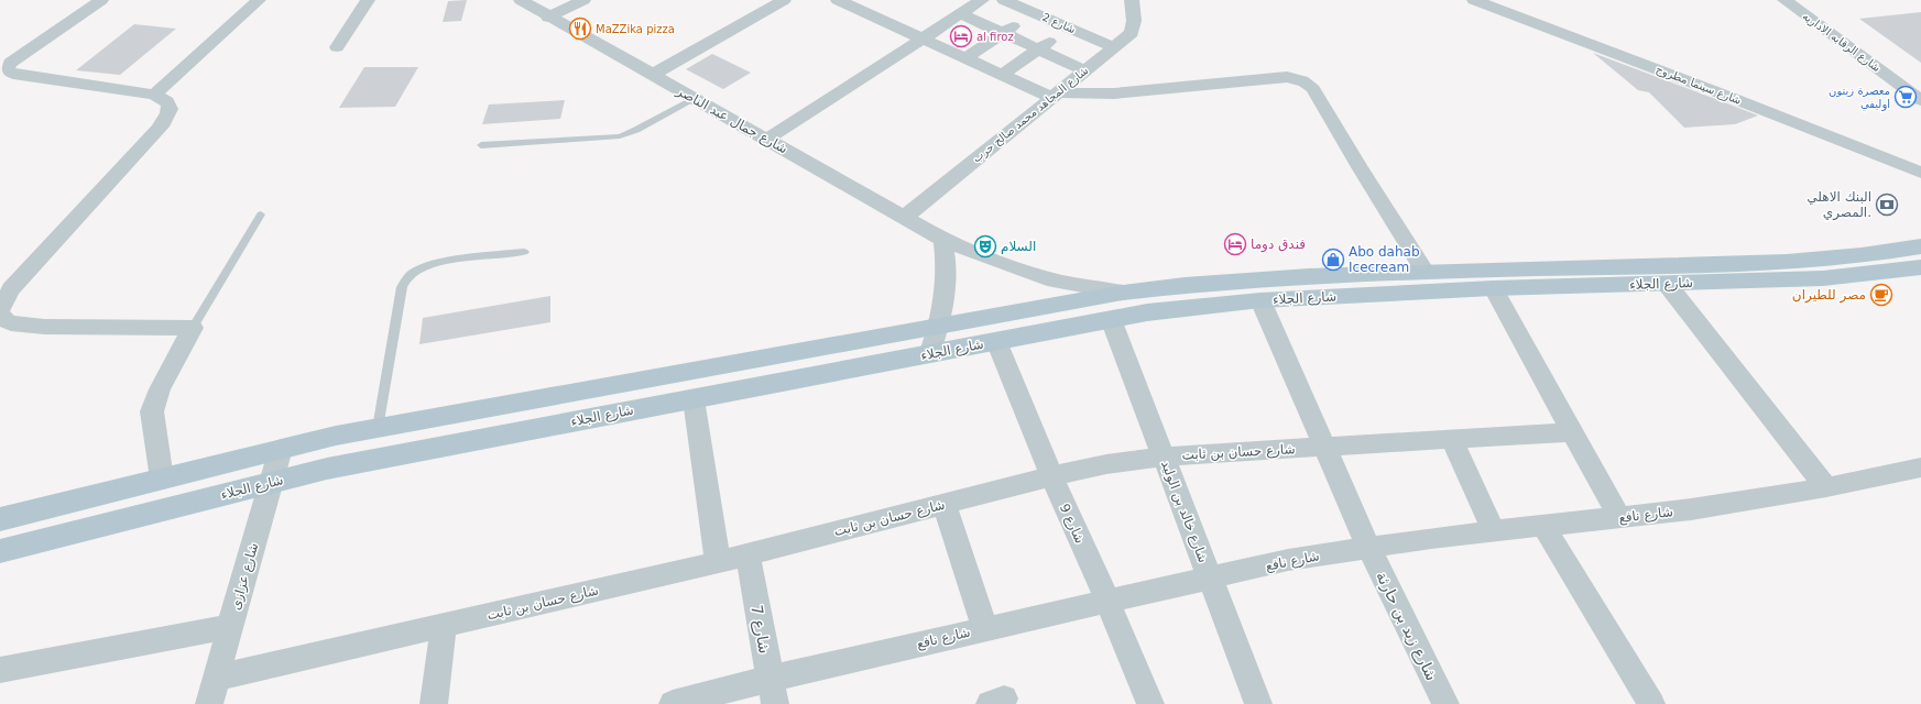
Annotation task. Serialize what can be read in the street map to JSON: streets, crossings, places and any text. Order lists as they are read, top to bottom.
{
  "streets": {
    "main road": ["شارع الجلاء"],
    "street": [
      "شارع 2",
      "شارع الرقابه الاداريه",
      "شارع سينما مطروح",
      "شارع المجاهد محمد صالح حرب",
      "شارع جمال عبد الناصر",
      "شارع حسان بن ثابت",
      "شارع خالد بن الوليد",
      "شارع نافع",
      "شارع 9",
      "شارع عزازى",
      "شارع زيد بن حارثة",
      "شارع 7"
    ]
  },
  "crossings": [
    ["شارع 2", "شارع المجاهد محمد صالح حرب"],
    ["شارع المجاهد محمد صالح حرب", "شارع جمال عبد الناصر"],
    ["شارع جمال عبد الناصر", "شارع الجلاء"],
    ["شارع الجلاء", "شارع خالد بن الوليد"],
    ["شارع الجلاء", "شارع 9"],
    ["شارع الجلاء", "شارع عزازى"],
    ["شارع الجلاء", "شارع زيد بن حارثة"],
    ["شارع حسان بن ثابت", "شارع خالد بن الوليد"],
    ["شارع حسان بن ثابت", "شارع 9"],
    ["شارع حسان بن ثابت", "شارع عزازى"],
    ["شارع حسان بن ثابت", "شارع زيد بن حارثة"],
    ["شارع حسان بن ثابت", "شارع 7"],
    ["شارع خالد بن الوليد", "شارع نافع"],
    ["شارع نافع", "شارع 9"],
    ["شارع نافع", "شارع زيد بن حارثة"],
    ["شارع نافع", "شارع 7"]
  ],
  "places": {
    "restaurant": ["MaZZika pizza"],
    "hotel": ["al firoz", "فندق دوما"],
    "supermarket": ["معصرة زيتون اوليفي"],
    "bank": ["البنك الاهلي المصري."],
    "theatre": ["السلام"],
    "shop": ["Abo dahab Icecream"],
    "cafe": ["مصر للطيران"]
  }
}
